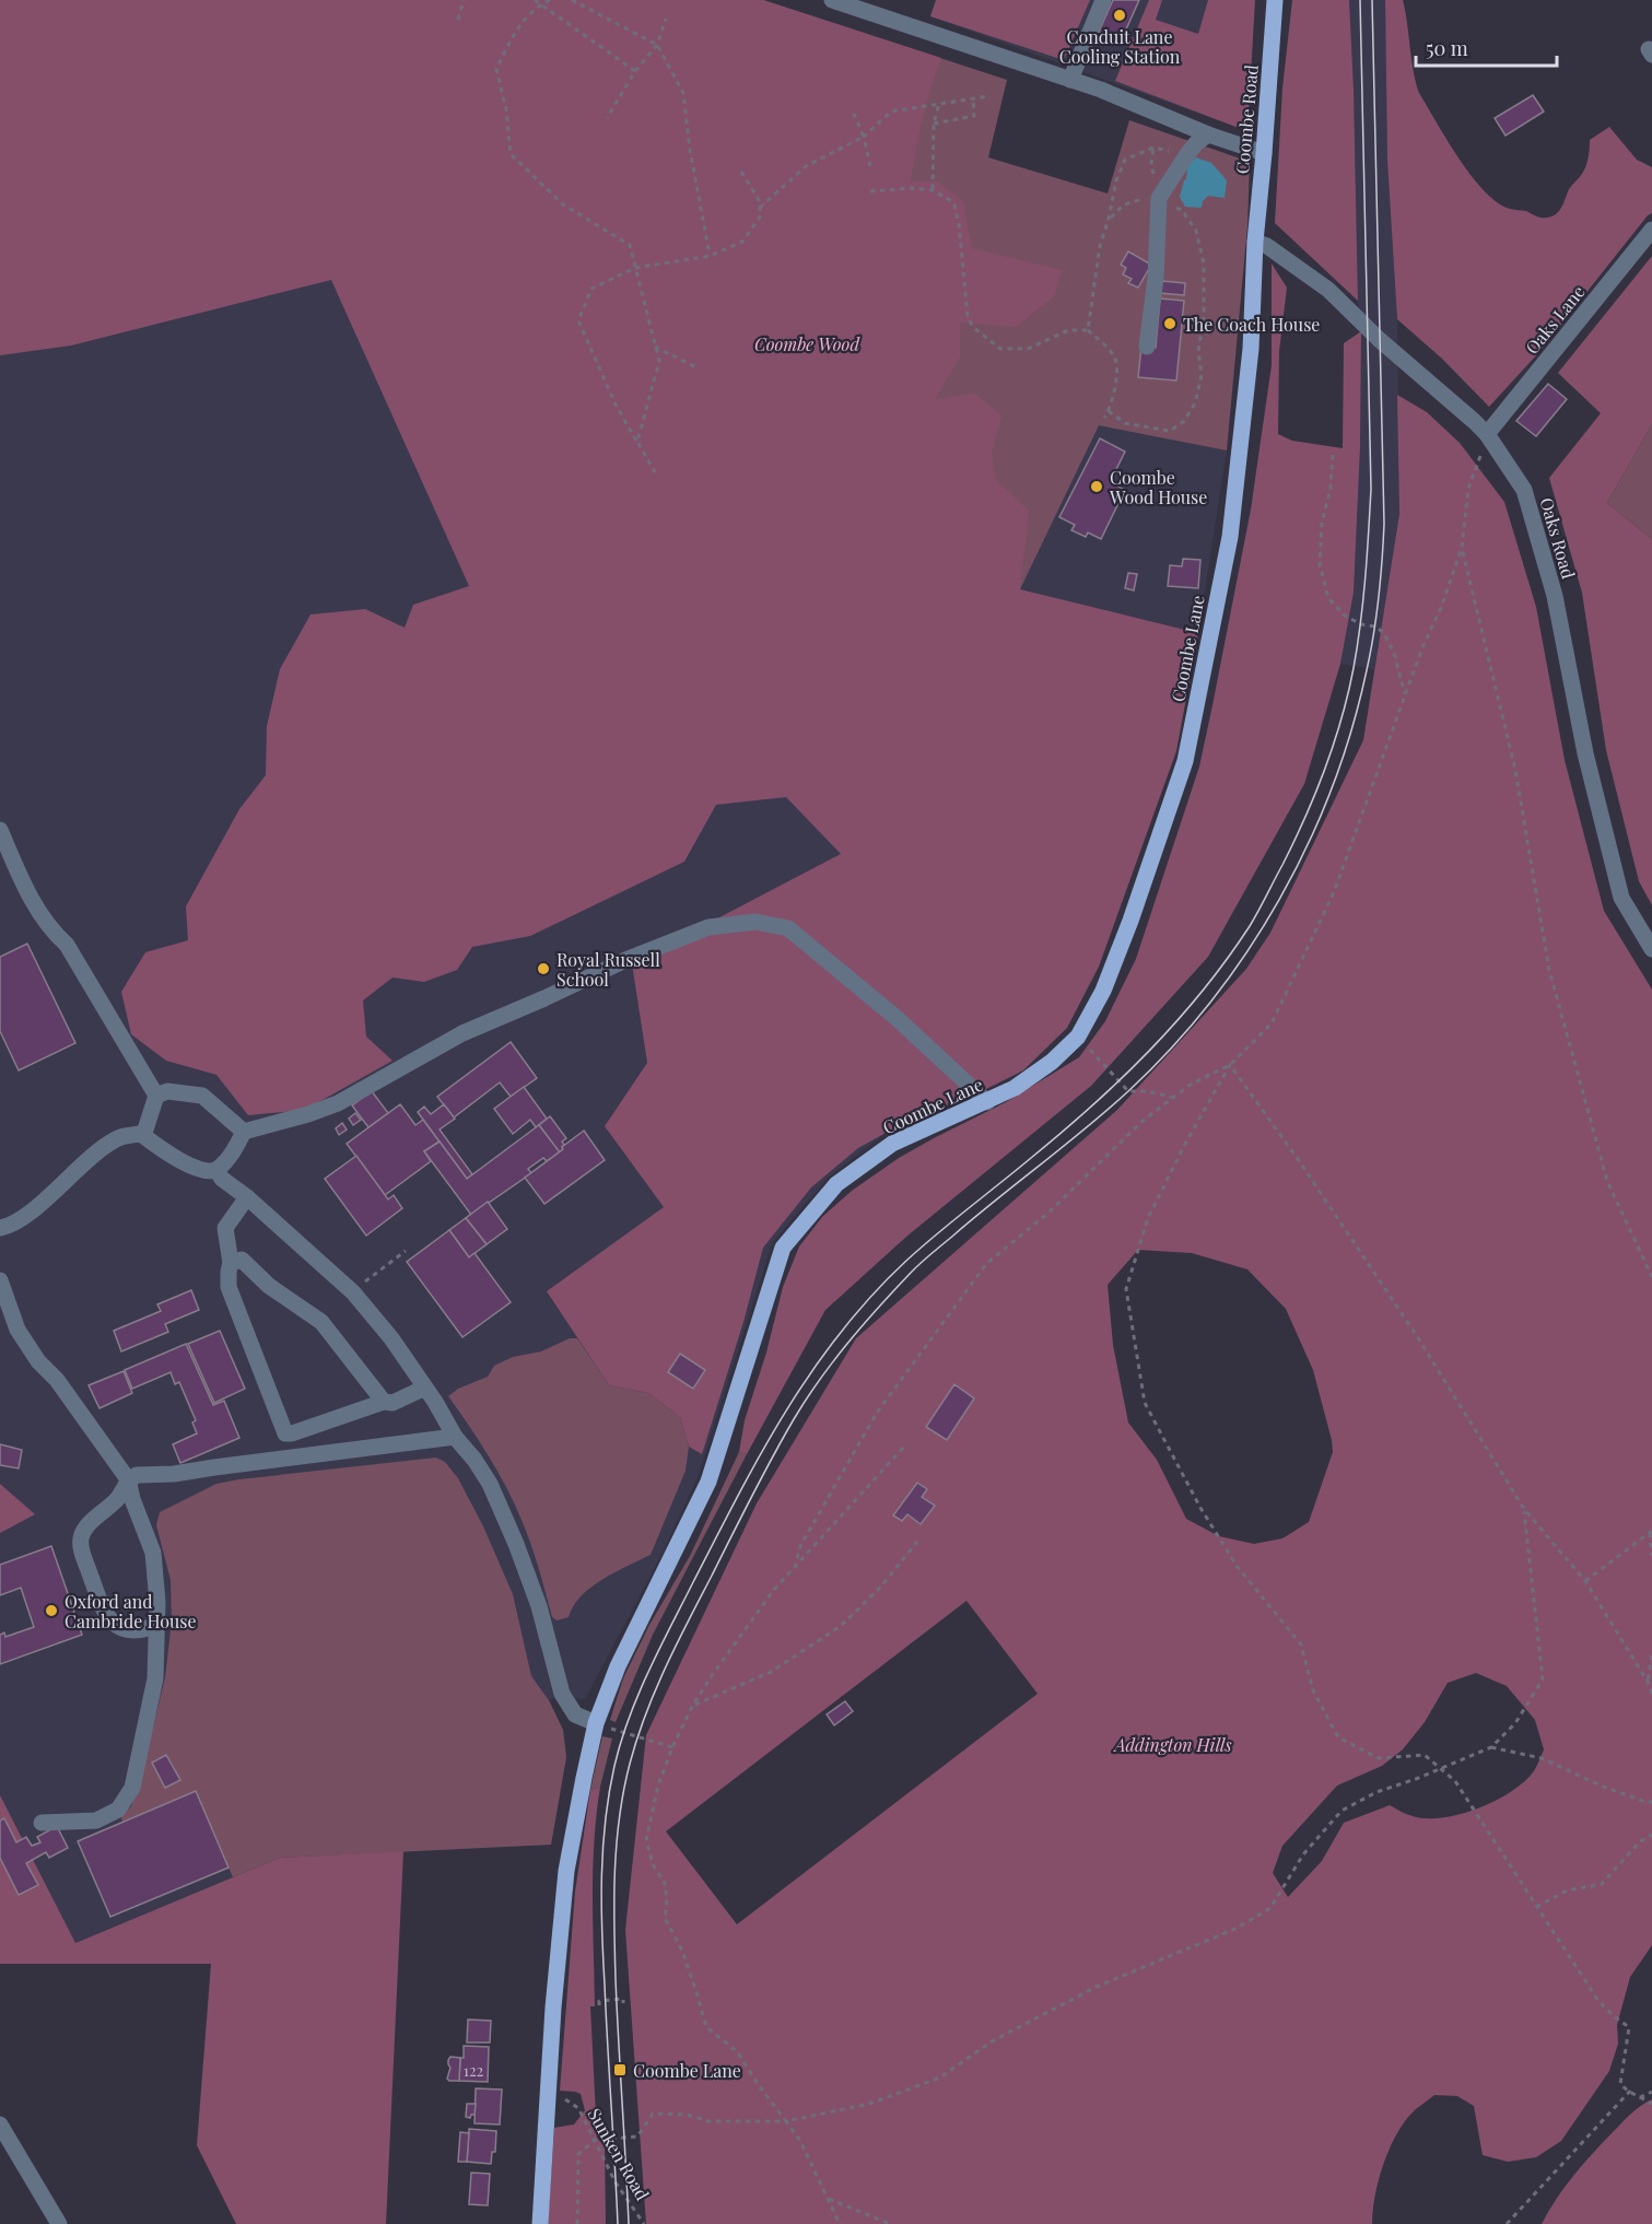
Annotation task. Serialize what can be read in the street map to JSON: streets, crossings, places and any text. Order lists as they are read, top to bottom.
{
  "streets": {
    "main road": ["Coombe Road", "Coombe Lane"],
    "street": ["Oaks Lane", "Oaks Road"],
    "path": ["Sunken Road"]
  },
  "crossings": [
    ["Coombe Road", "Oaks Road"],
    ["Coombe Road", "Coombe Lane"],
    ["Oaks Lane", "Oaks Road"],
    ["Oaks Road", "Coombe Lane"]
  ],
  "parks": ["Coombe Wood", "Addington Hills"],
  "places": {
    "other": [
      "Conduit Lane Cooling Station",
      "The Coach House",
      "Coombe Wood House",
      "Royal Russell School",
      "Oxford and Cambride House"
    ],
    "transit": ["Coombe Lane"]
  },
  "house_numbers": ["122"],
  "scale_bar": "50 m"
}
